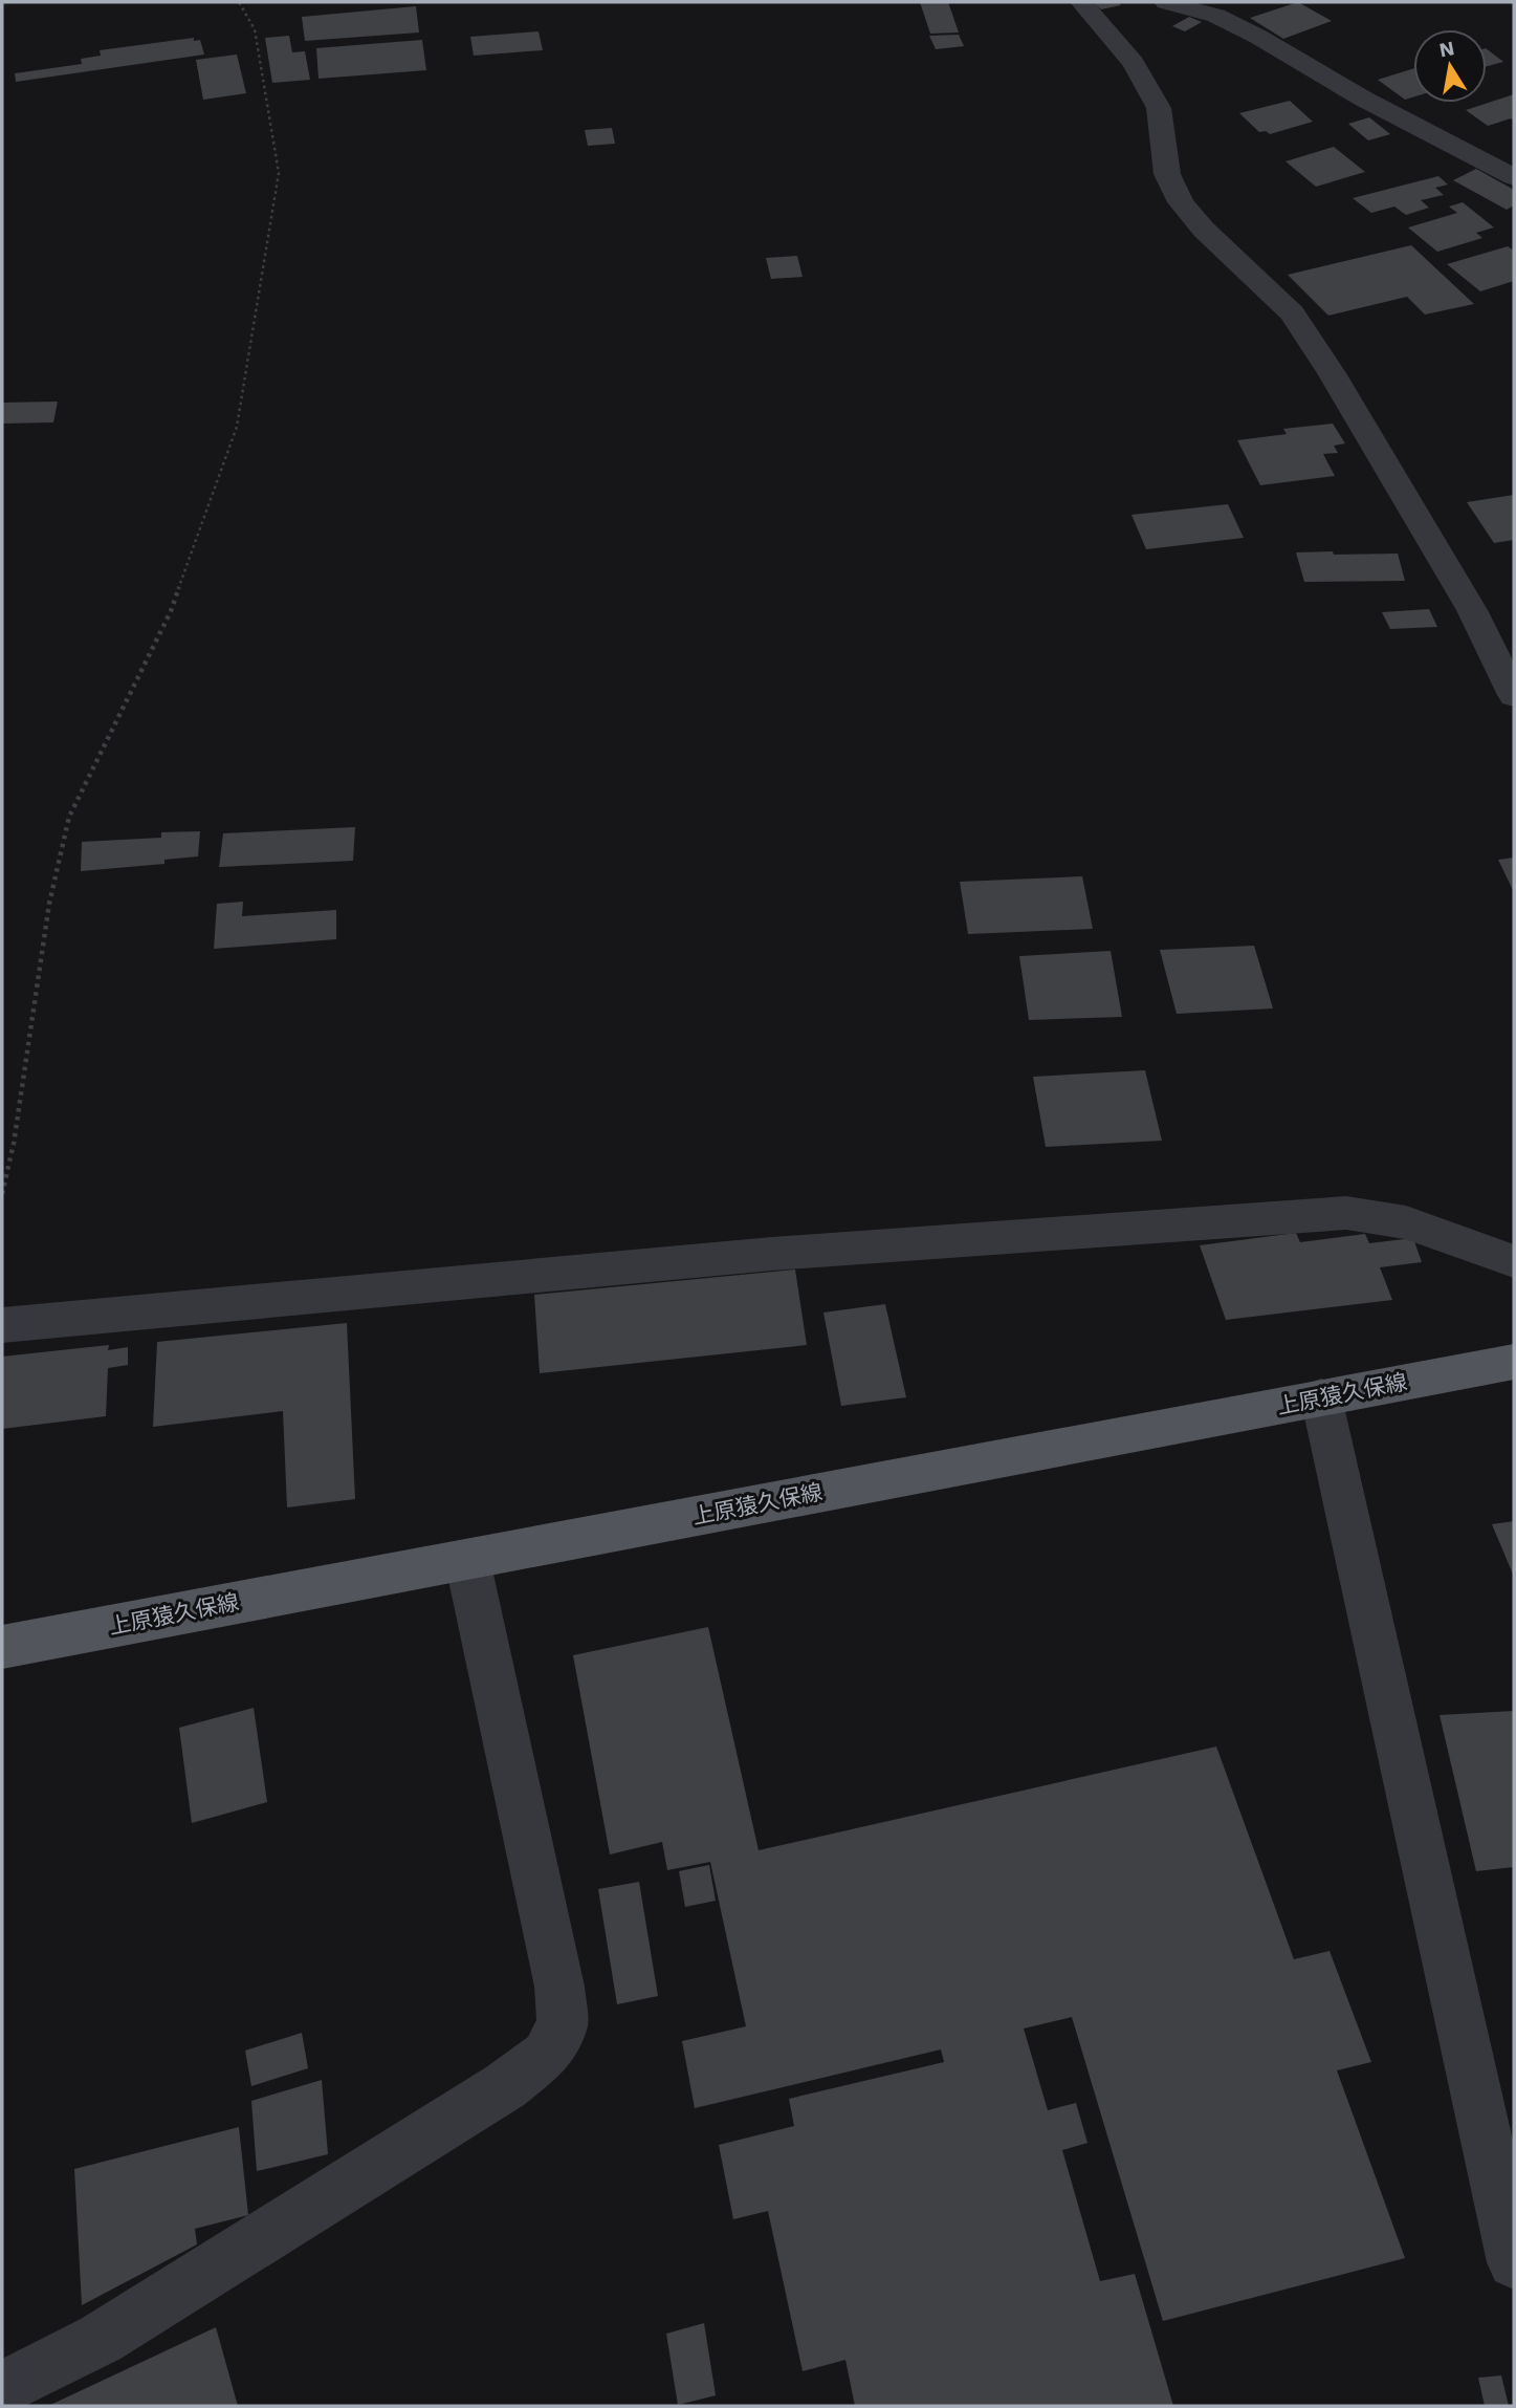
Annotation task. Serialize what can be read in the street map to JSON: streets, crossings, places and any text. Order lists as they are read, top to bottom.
{
  "streets": {
    "main road": ["上原猿久保線"]
  },
  "north": "top"
}
